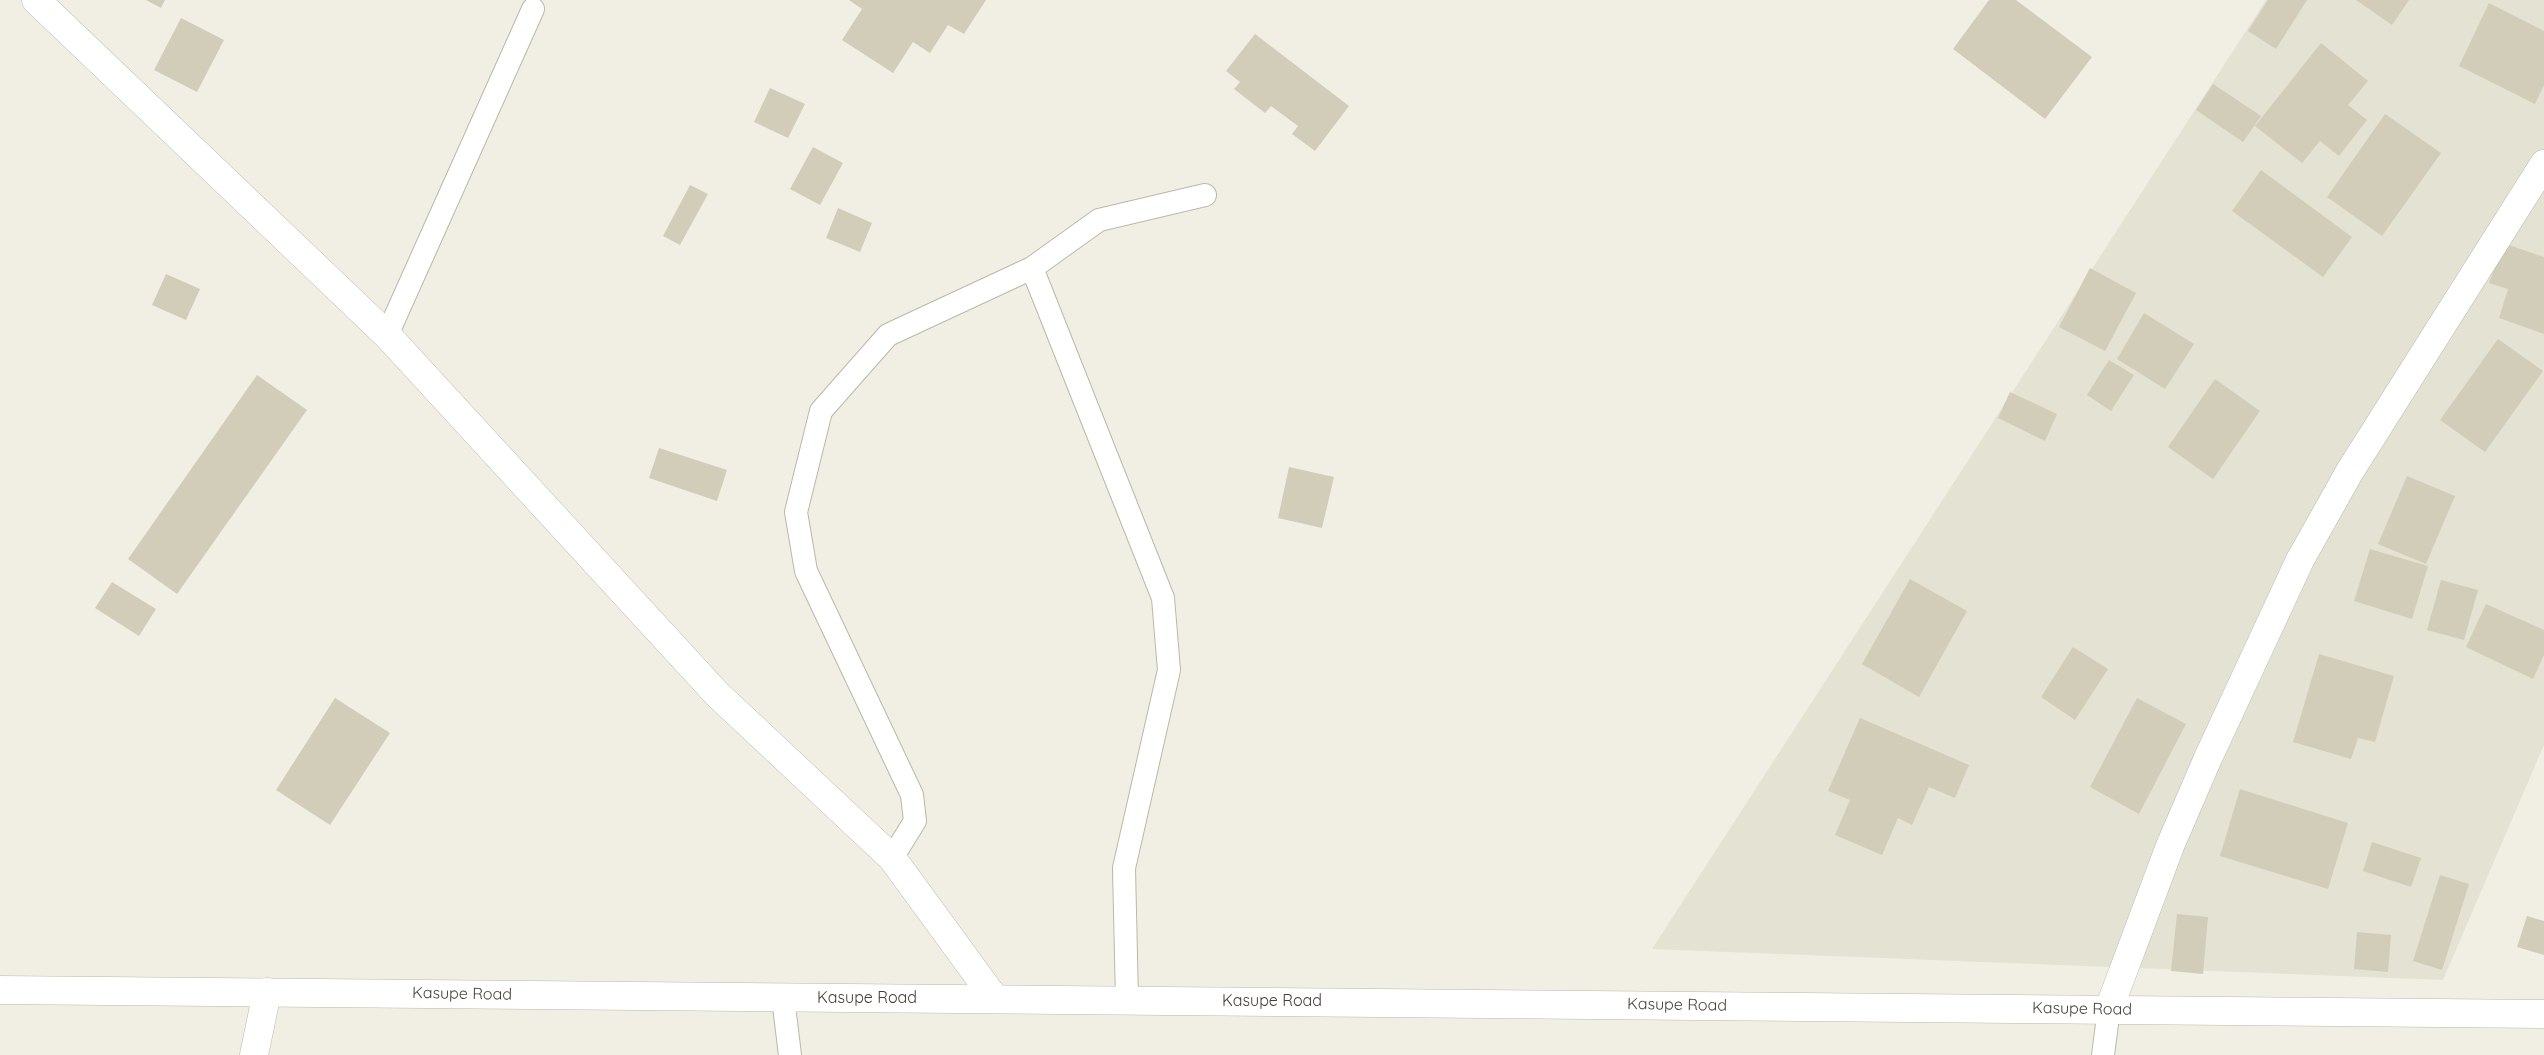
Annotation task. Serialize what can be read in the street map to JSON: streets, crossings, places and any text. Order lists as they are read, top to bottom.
{
  "streets": {
    "street": ["Kasupe Road"]
  }
}
